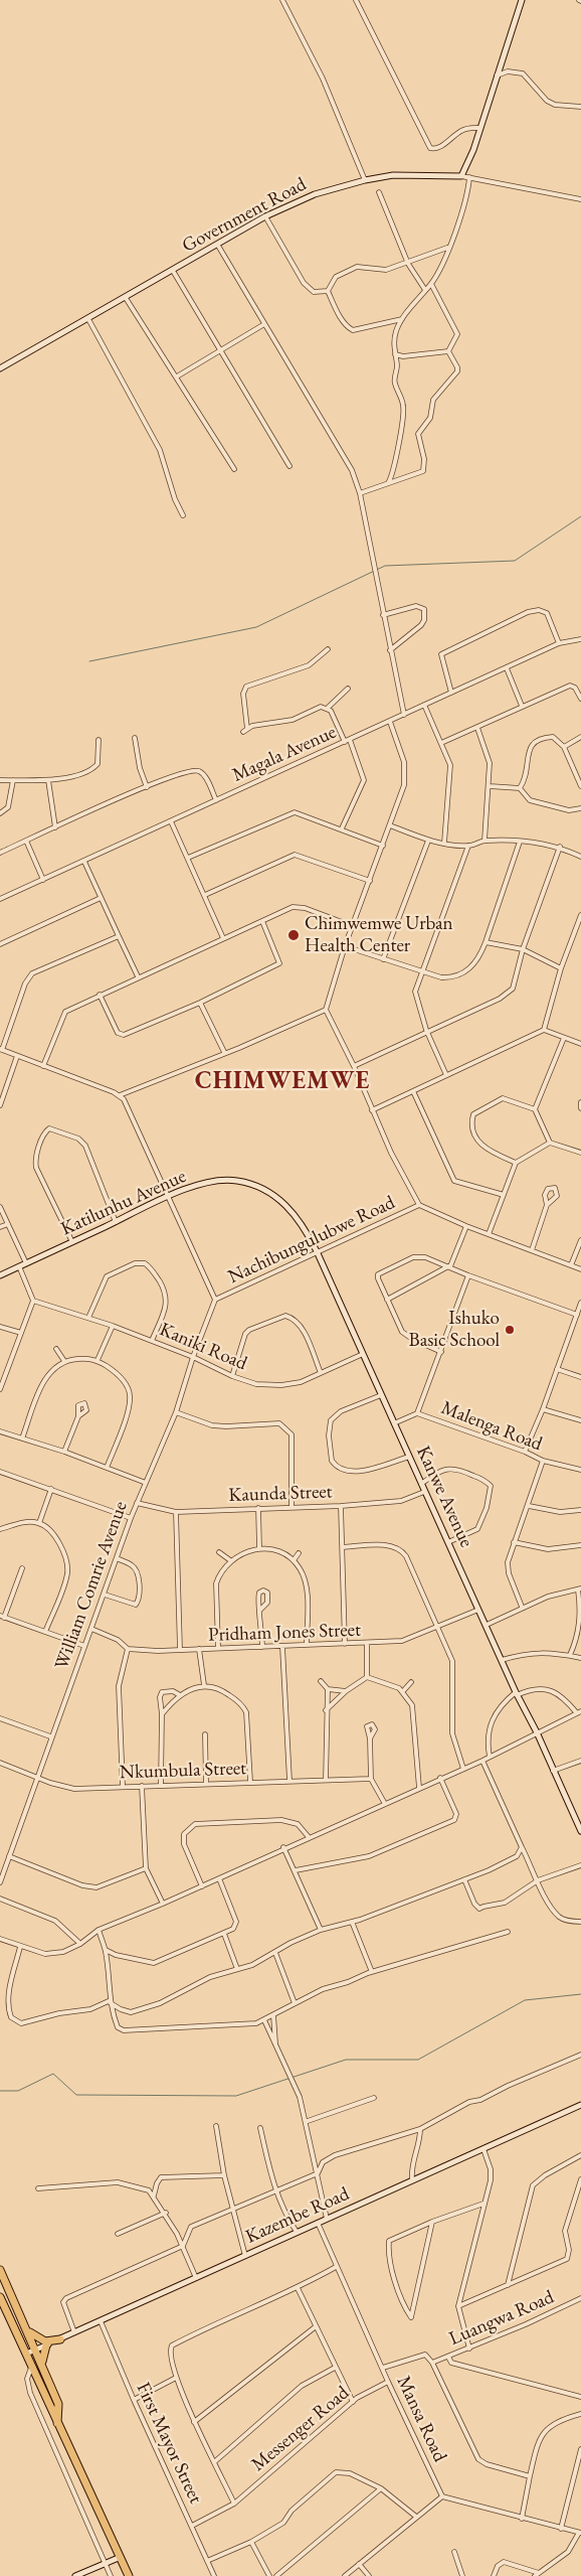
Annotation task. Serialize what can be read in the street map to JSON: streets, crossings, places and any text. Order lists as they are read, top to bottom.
{
  "streets": {
    "main road": [
      "Government Road",
      "Katilunhu Avenue",
      "Kanwe Avenue",
      "Kazembe Road"
    ],
    "street": [
      "Magala Avenue",
      "Nachibungulubwe Road",
      "Kaniki Road",
      "Malenga Road",
      "Kaunda Street",
      "William Comrie Avenue",
      "Pridham Jones Street",
      "Nkumbula Street",
      "Luangwa Road",
      "Mansa Road",
      "Messenger Road",
      "First Mayor Street"
    ]
  },
  "crossings": [
    ["Katilunhu Avenue", "Kanwe Avenue"],
    ["Nachibungulubwe Road", "Kanwe Avenue"],
    ["Nachibungulubwe Road", "William Comrie Avenue"],
    ["Kaniki Road", "Kanwe Avenue"],
    ["Kaniki Road", "William Comrie Avenue"],
    ["Malenga Road", "Kanwe Avenue"],
    ["Kaunda Street", "Kanwe Avenue"],
    ["Kaunda Street", "William Comrie Avenue"],
    ["Kanwe Avenue", "Pridham Jones Street"],
    ["William Comrie Avenue", "Nkumbula Street"],
    ["Kazembe Road", "Mansa Road"],
    ["Kazembe Road", "First Mayor Street"],
    ["Mansa Road", "Messenger Road"],
    ["Messenger Road", "First Mayor Street"]
  ],
  "districts": ["CHIMWEMWE"],
  "places": ["Chimwemwe Urban Health Center", "Ishuko Basic School"]
}
